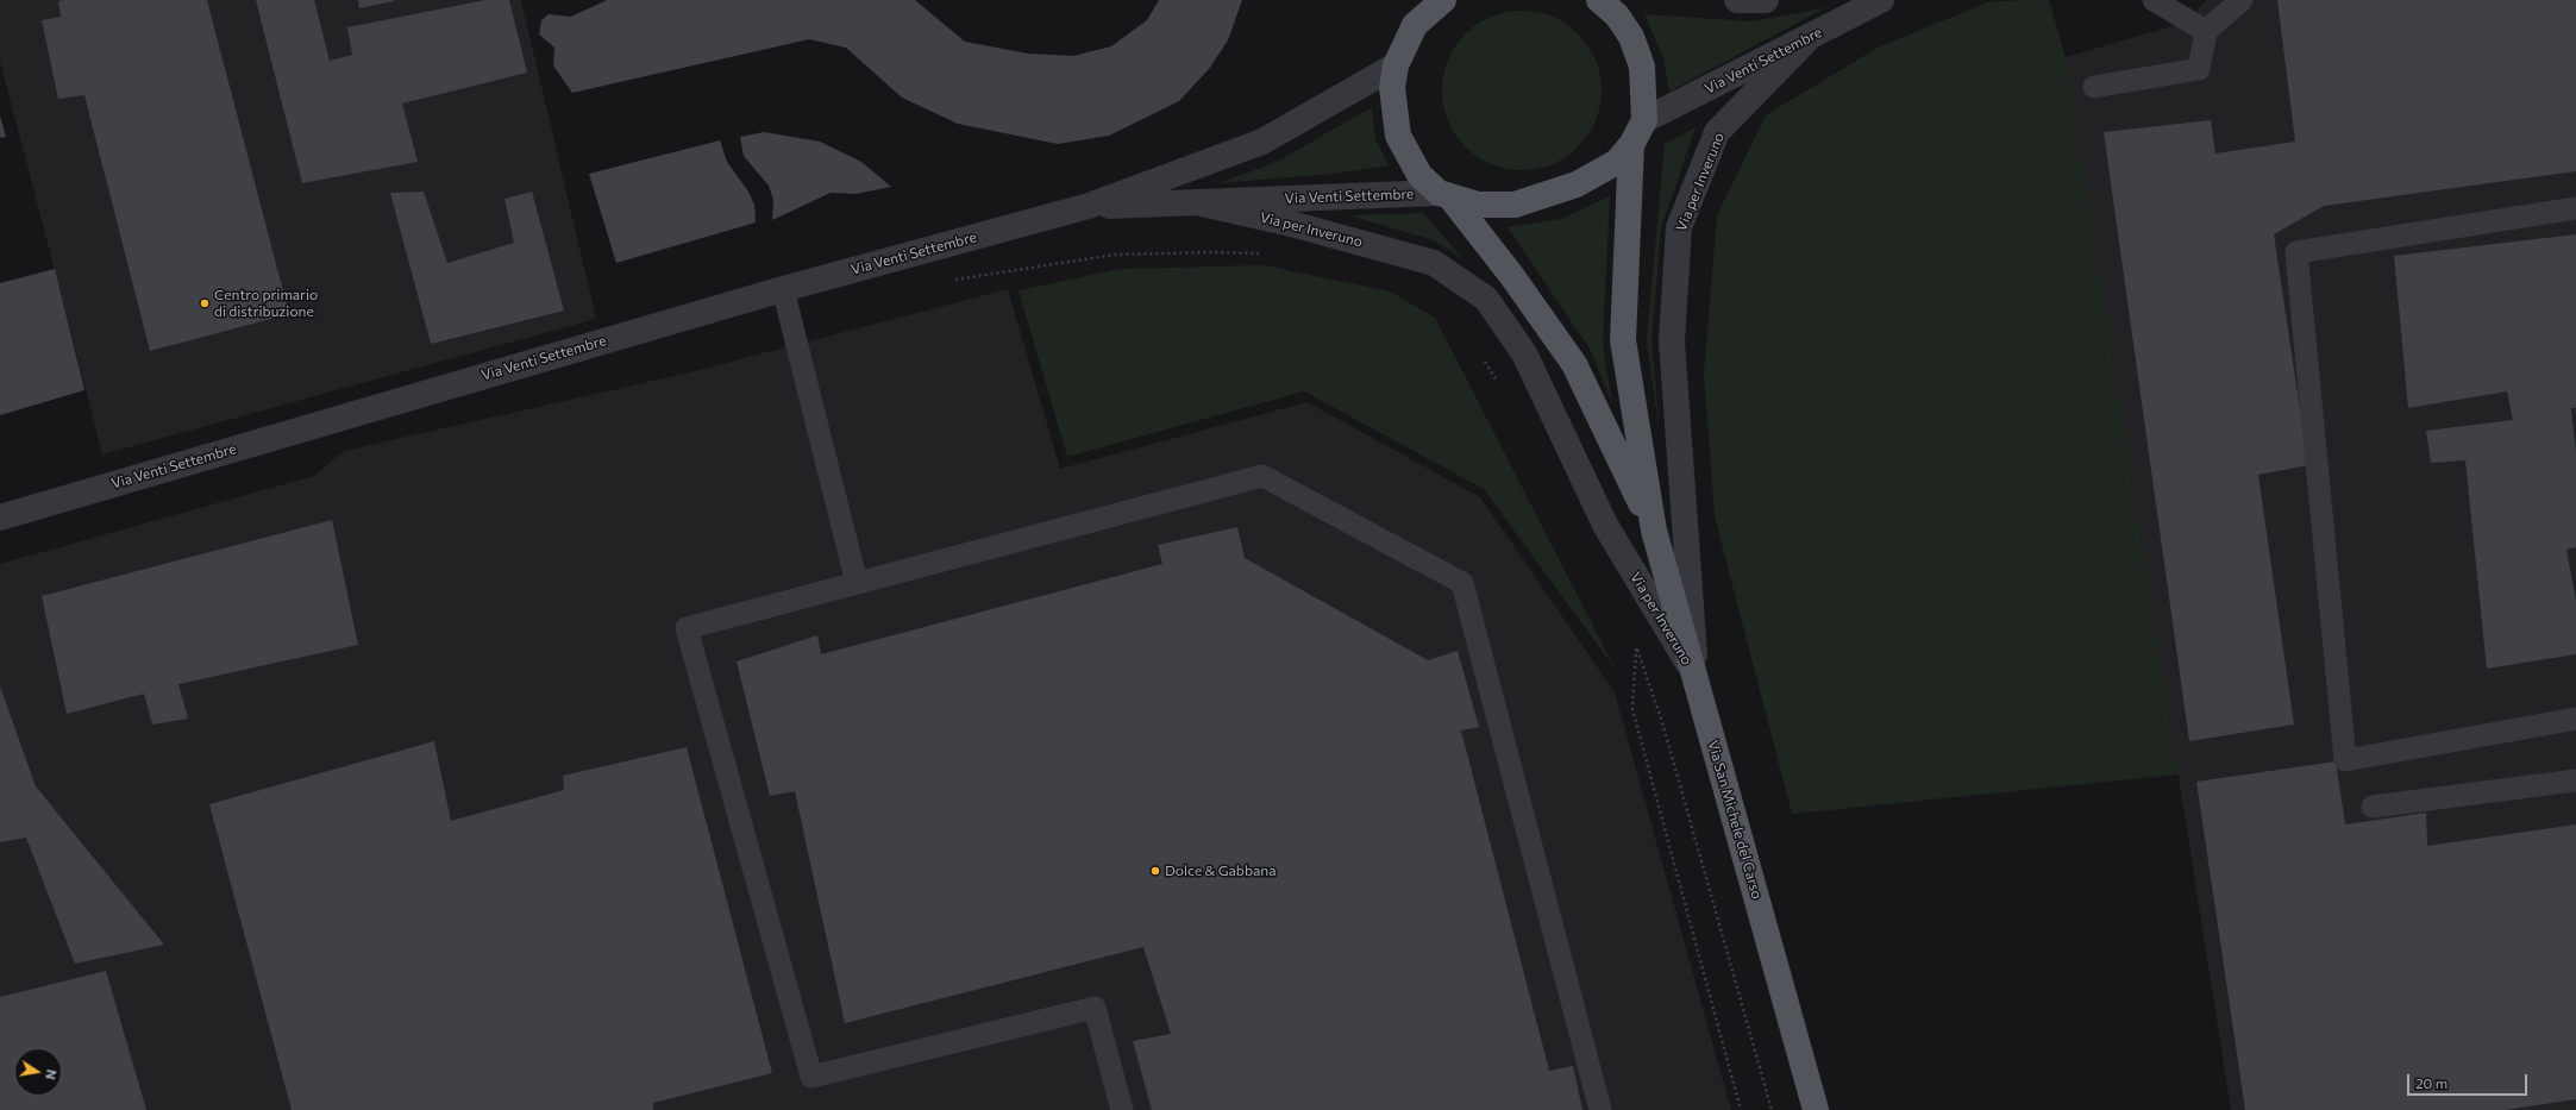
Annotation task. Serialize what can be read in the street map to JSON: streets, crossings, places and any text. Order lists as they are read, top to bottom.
{
  "streets": {
    "main road": ["Via San Michele del Carso"],
    "street": ["Via Venti Settembre", "Via per Inveruno"]
  },
  "crossings": [
    ["Via Venti Settembre", "Via per Inveruno"],
    ["Via per Inveruno", "Via San Michele del Carso"]
  ],
  "places": ["Centro primario di distribuzione", "Dolce & Gabbana"],
  "scale_bar": "20 m",
  "north": "right"
}
